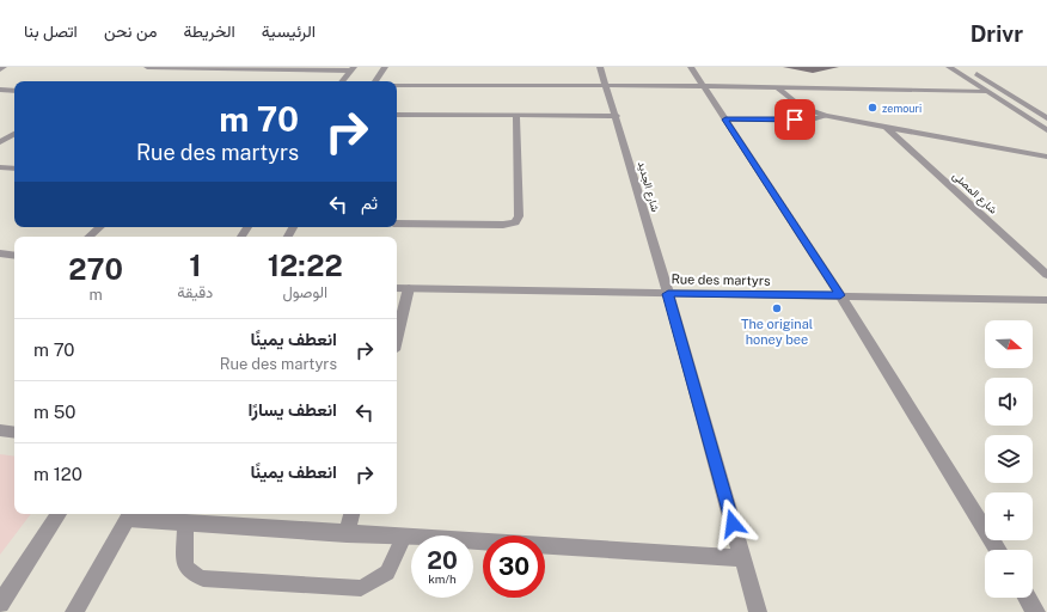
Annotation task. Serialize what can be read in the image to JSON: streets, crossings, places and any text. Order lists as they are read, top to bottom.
{
  "streets": {
    "street": ["شارع الجديد", "شارع المصلى", "Rue des martyrs"]
  },
  "crossings": [
    ["شارع الجديد", "Rue des martyrs"]
  ],
  "places": ["zemouri", "The original honey bee"],
  "north": "right",
  "page": {
    "header": "Drivr",
    "nav": [
      "الرئيسية",
      "الخريطة",
      "من نحن",
      "اتصل بنا"
    ],
    "turn": ["70 m", "Rue des martyrs"],
    "then": "ثم",
    "eta": [
      "12:22",
      "الوصول",
      "1",
      "دقيقة",
      "270",
      "m"
    ],
    "list": [
      {
        "name": "انعطف يمينًا",
        "note": "Rue des martyrs",
        "value": "70 m"
      },
      {
        "name": "انعطف يسارًا",
        "value": "50 m"
      },
      {
        "name": "انعطف يمينًا",
        "value": "120 m"
      }
    ],
    "map_buttons": ["+", "−"],
    "speed": "20 km/h",
    "limit": "30"
  }
}
